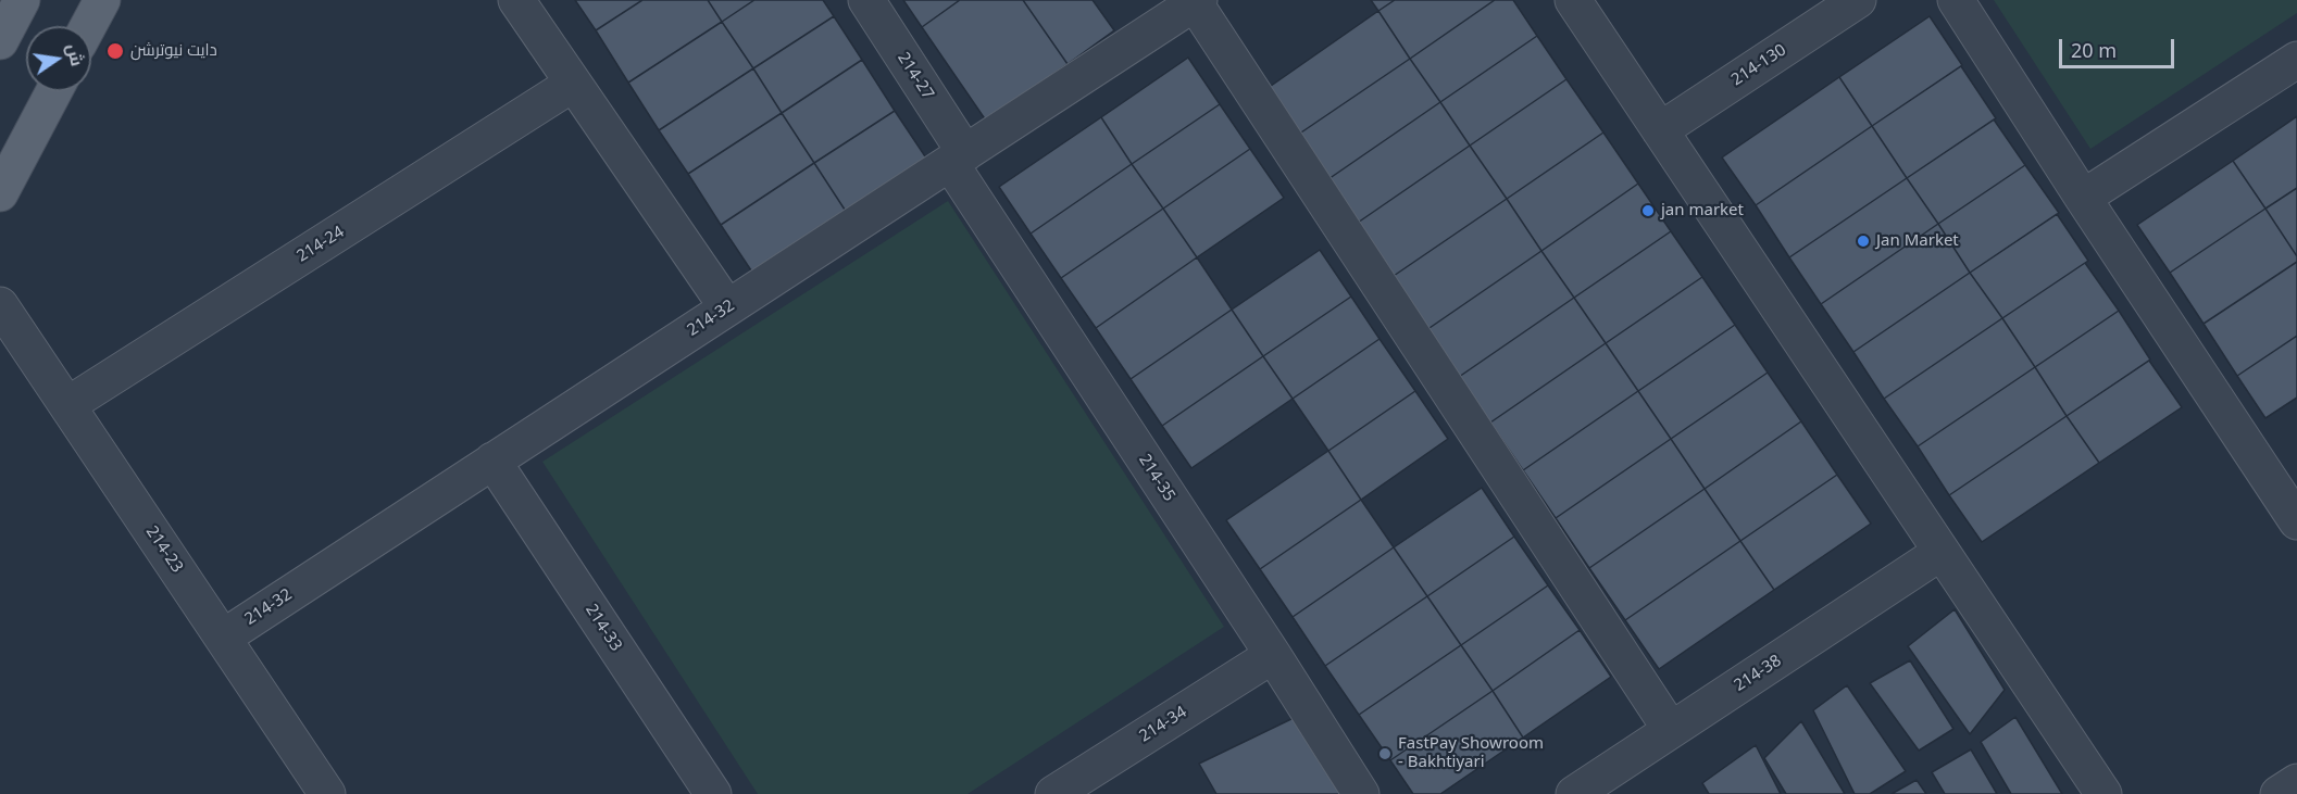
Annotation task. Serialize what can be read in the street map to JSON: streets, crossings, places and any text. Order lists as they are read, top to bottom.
{
  "streets": {
    "street": [
      "214-130",
      "214-27",
      "214-24",
      "214-32",
      "214-35",
      "214-23",
      "214-33",
      "214-38",
      "214-34"
    ]
  },
  "crossings": [
    ["214-27", "214-32"],
    ["214-27", "214-35"],
    ["214-24", "214-23"],
    ["214-32", "214-35"],
    ["214-32", "214-23"],
    ["214-32", "214-33"],
    ["214-35", "214-34"]
  ],
  "places": [
    "دايت نيوترشن",
    "jan market",
    "Jan Market",
    "FastPay Showroom - Bakhtiyari"
  ],
  "scale_bar": "20 m",
  "north": "right"
}
